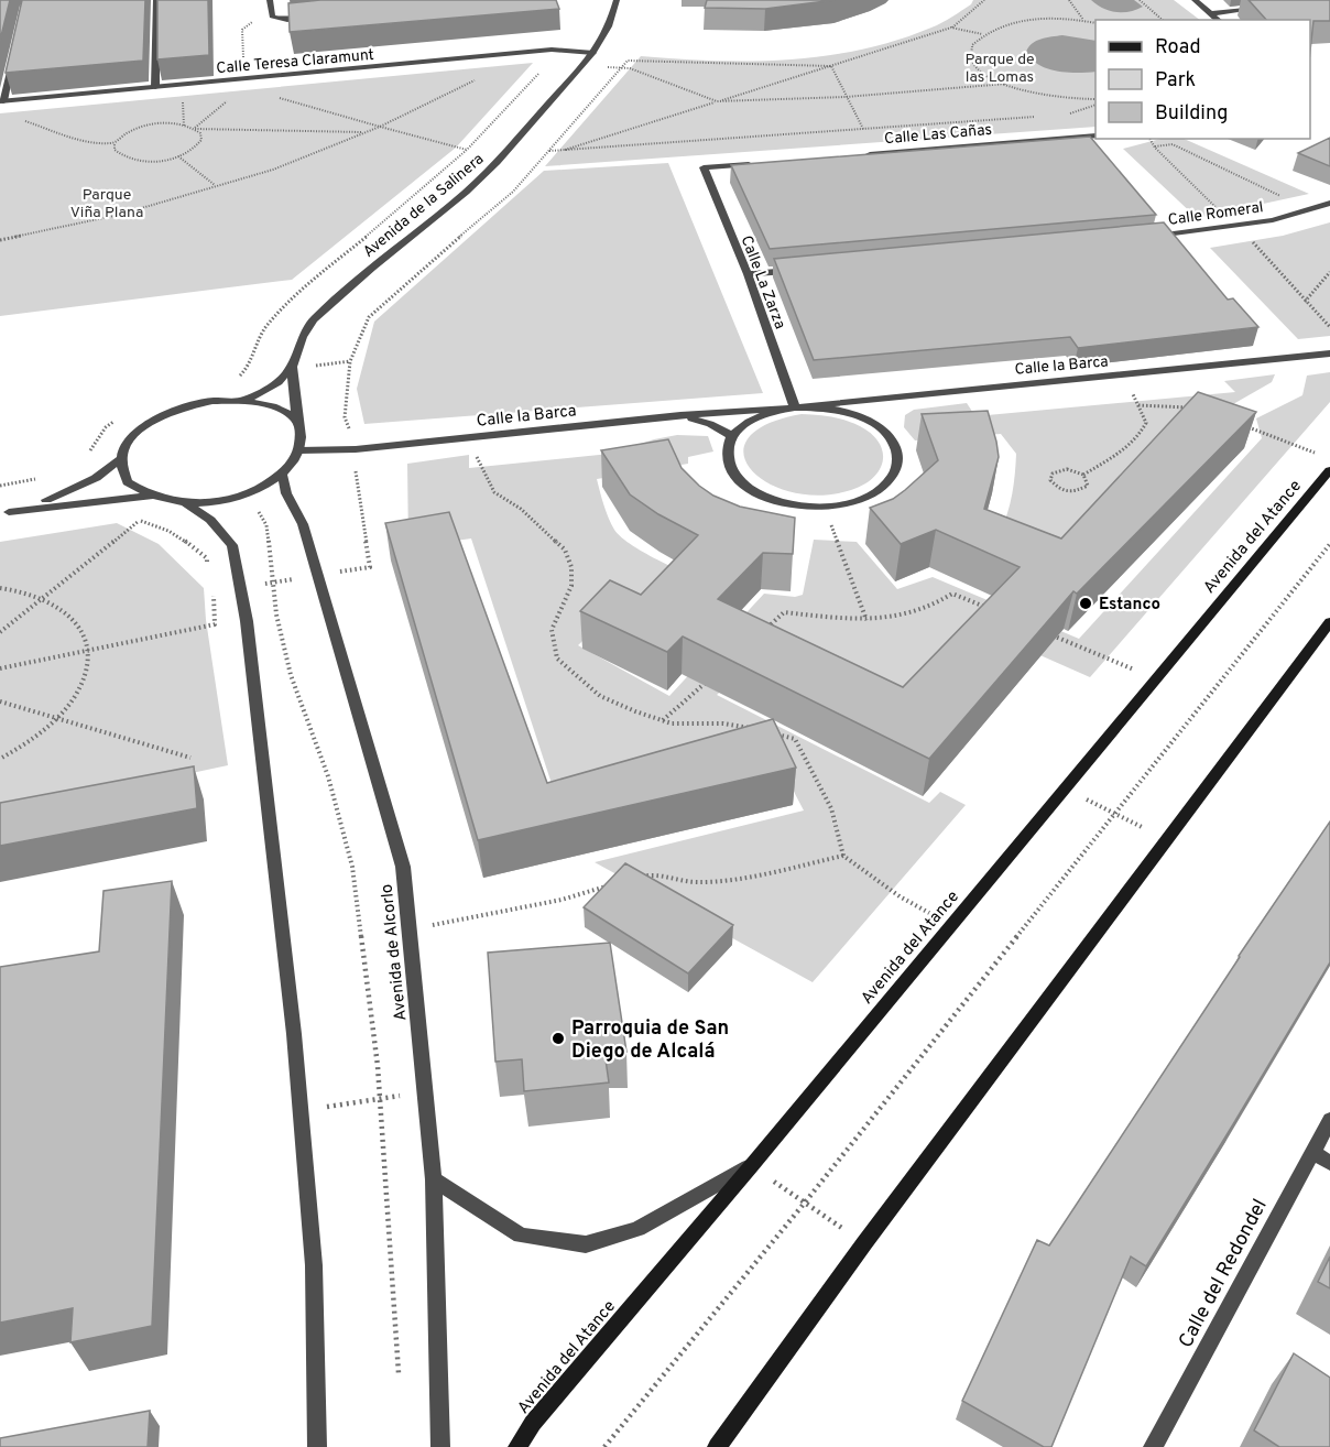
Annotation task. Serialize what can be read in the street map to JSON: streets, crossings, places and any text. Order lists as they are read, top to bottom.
{
  "streets": {
    "main road": ["Avenida del Atance"],
    "street": [
      "Calle Teresa Claramunt",
      "Calle Las Cañas",
      "Avenida de la Salinera",
      "Calle Romeral",
      "Calle La Zarza",
      "Calle la Barca",
      "Avenida de Alcorlo",
      "Calle del Redondel"
    ]
  },
  "crossings": [
    ["Calle Teresa Claramunt", "Avenida de la Salinera"],
    ["Avenida de la Salinera", "Calle la Barca"],
    ["Calle La Zarza", "Calle la Barca"]
  ],
  "parks": ["Parque de las Lomas", "Parque Viña Plana"],
  "places": ["Estanco", "Parroquia de San Diego de Alcalá"],
  "legend": ["Road", "Park", "Building"]
}
